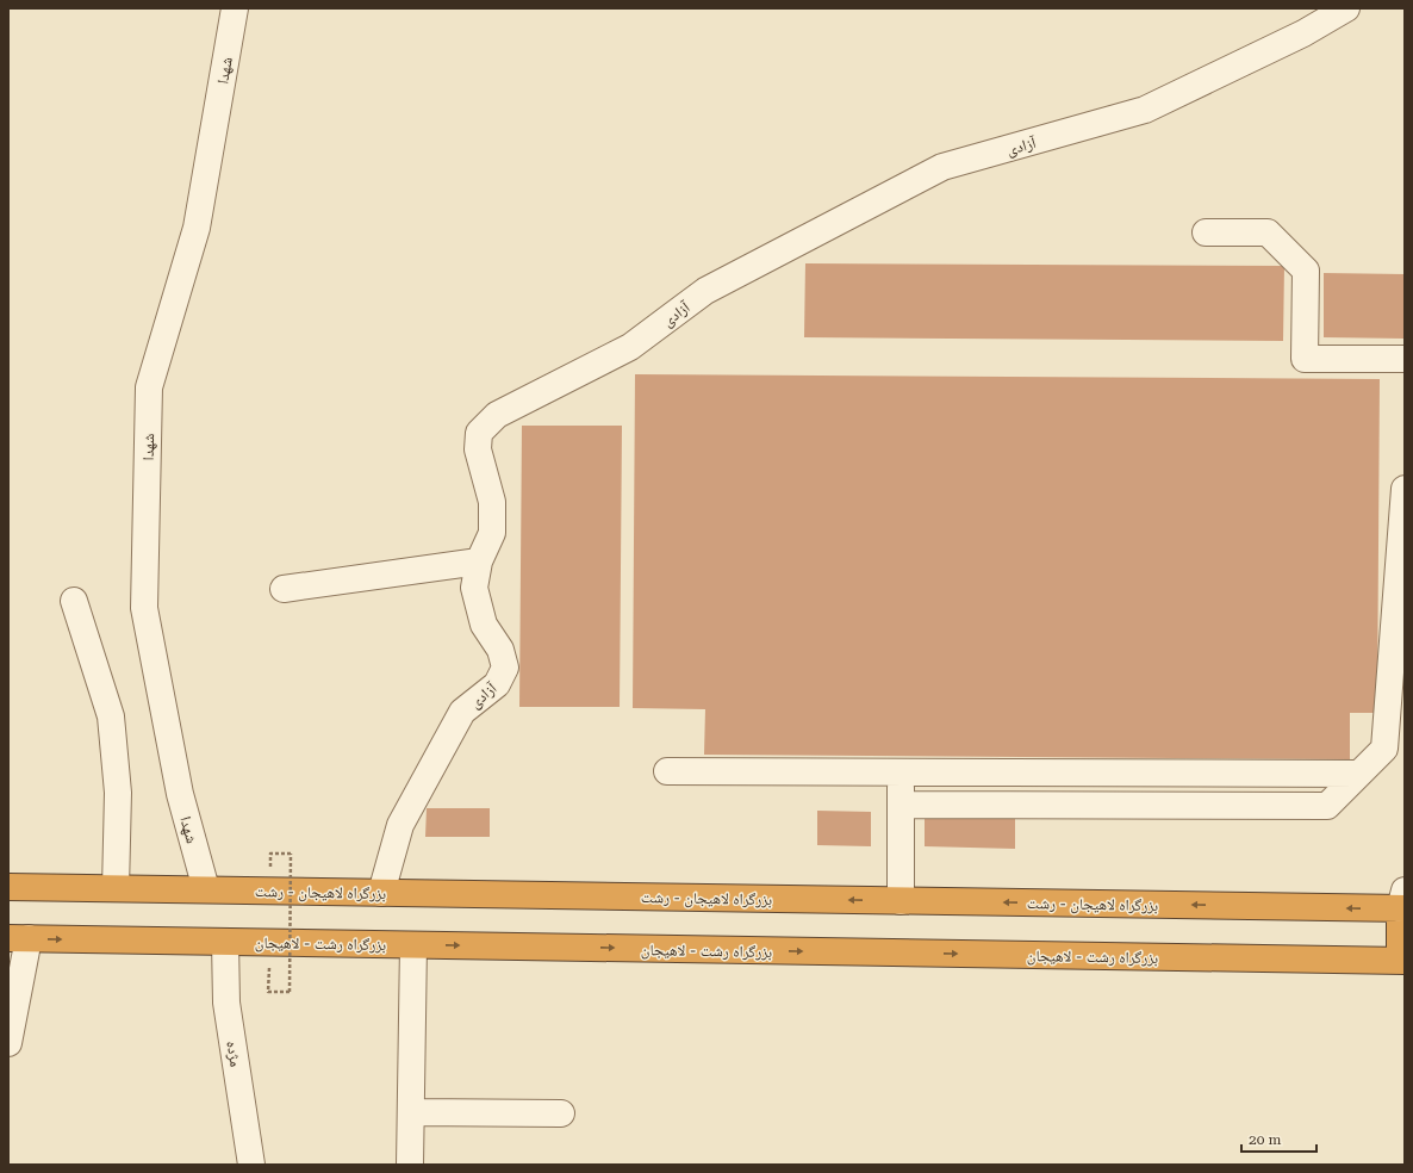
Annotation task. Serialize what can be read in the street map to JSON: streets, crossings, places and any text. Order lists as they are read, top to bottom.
{
  "streets": {
    "highway": ["بزرگراه لاهیجان - رشت", "بزرگراه رشت - لاهیجان"],
    "street": ["شهدا", "آزادی", "مژده"]
  },
  "crossings": [
    ["شهدا", "بزرگراه لاهیجان - رشت"],
    ["آزادی", "بزرگراه لاهیجان - رشت"],
    ["بزرگراه رشت - لاهیجان", "مژده"]
  ],
  "one_way": ["بزرگراه لاهیجان - رشت", "بزرگراه رشت - لاهیجان"],
  "scale_bar": "20 m"
}
